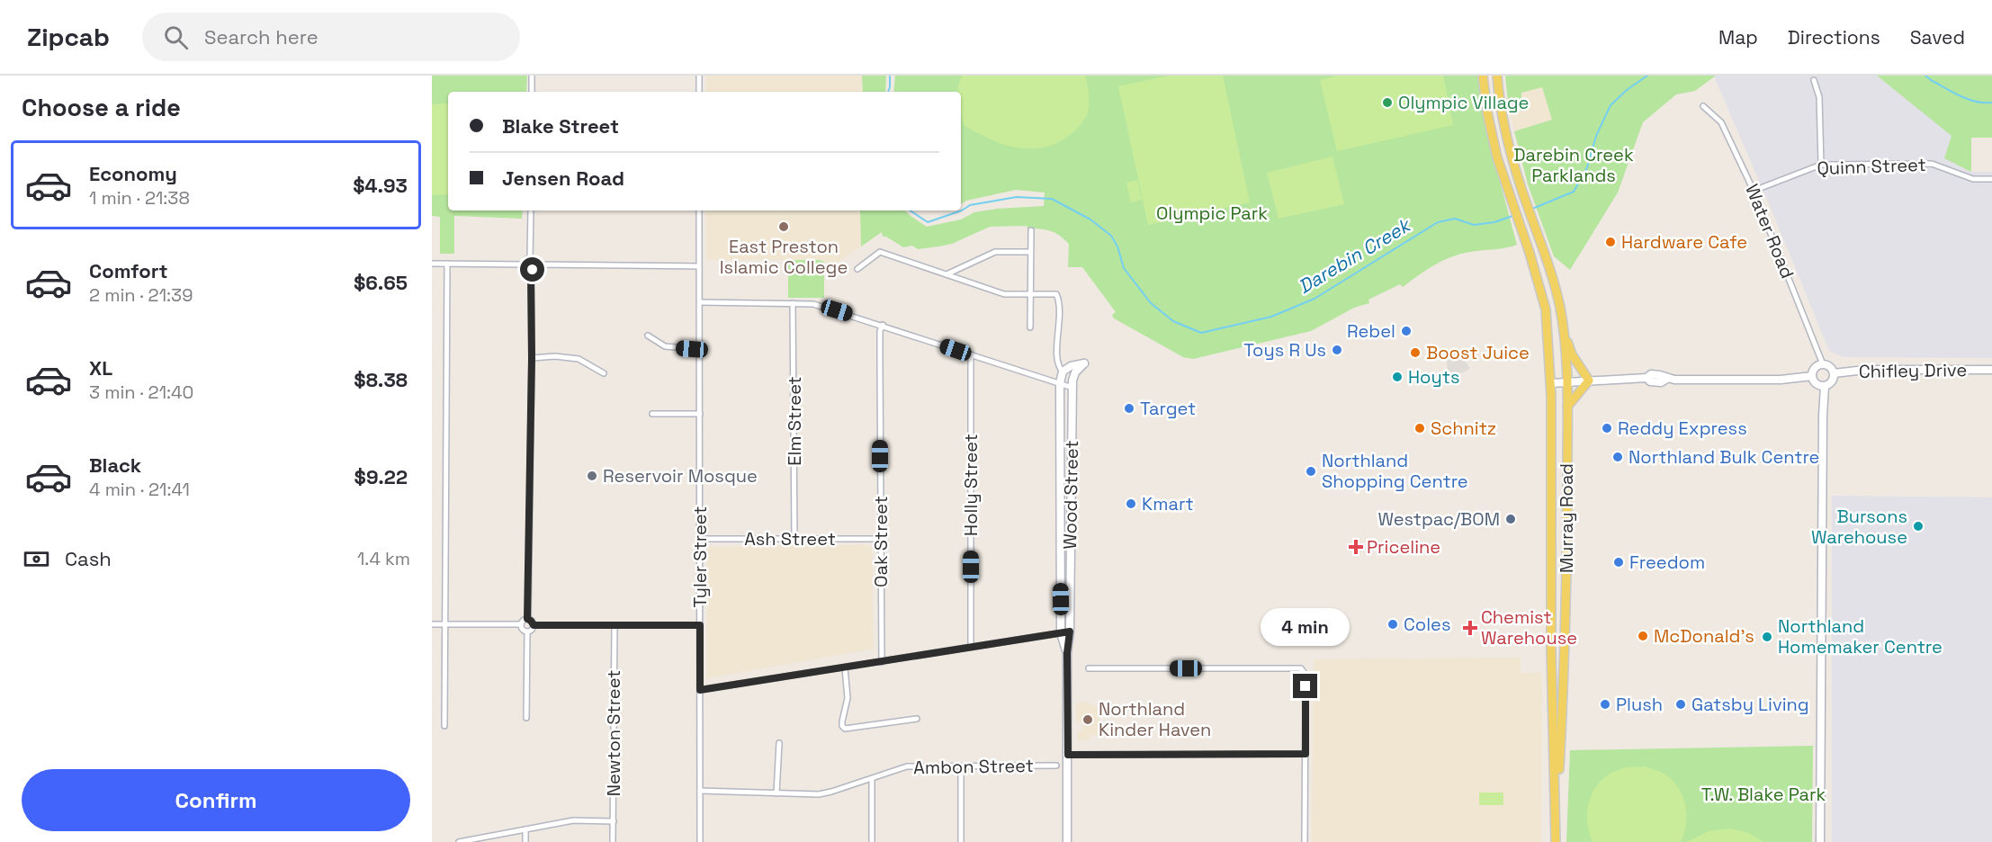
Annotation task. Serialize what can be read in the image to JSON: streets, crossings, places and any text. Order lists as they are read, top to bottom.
{
  "streets": {
    "main road": ["Murray Road"],
    "street": [
      "Quinn Street",
      "Water Road",
      "Chifley Drive",
      "Elm Street",
      "Holly Street",
      "Wood Street",
      "Ash Street",
      "Oak Street",
      "Tyler Street",
      "Newton Street",
      "Ambon Street"
    ]
  },
  "crossings": [
    ["Quinn Street", "Water Road"],
    ["Water Road", "Chifley Drive"],
    ["Elm Street", "Ash Street"],
    ["Ash Street", "Oak Street"],
    ["Ash Street", "Tyler Street"],
    ["Tyler Street", "Ambon Street"]
  ],
  "water": ["Darebin Creek"],
  "parks": ["Darebin Creek Parklands", "Olympic Park", "T.W. Blake Park"],
  "places": {
    "other": [
      "Olympic Village",
      "East Preston Islamic College",
      "Hardware Cafe",
      "Rebel",
      "Toys R Us",
      "Boost Juice",
      "Hoyts",
      "Target",
      "Schnitz",
      "Reddy Express",
      "Northland Bulk Centre",
      "Northland Shopping Centre",
      "Reservoir Mosque",
      "Kmart",
      "Westpac/BOM",
      "Bursons Warehouse",
      "Freedom",
      "Coles",
      "McDonald's",
      "Northland Homemaker Centre",
      "Plush",
      "Gatsby Living",
      "Northland Kinder Haven"
    ],
    "health": ["Priceline", "Chemist Warehouse"]
  },
  "page": {
    "header": "Zipcab",
    "search": "Search here",
    "nav": ["Map", "Directions", "Saved"],
    "heading": "Choose a ride",
    "banner": ["Blake Street", "Jensen Road"],
    "list": [
      {
        "name": "Economy",
        "note": "1 min · 21:38",
        "value": "$4.93"
      },
      {
        "name": "Comfort",
        "note": "2 min · 21:39",
        "value": "$6.65"
      },
      {
        "name": "XL",
        "note": "3 min · 21:40",
        "value": "$8.38"
      },
      {
        "name": "Black",
        "note": "4 min · 21:41",
        "value": "$9.22"
      }
    ],
    "pay": ["Cash", "1.4 km"],
    "bubble": "4 min",
    "buttons": "Confirm"
  }
}
